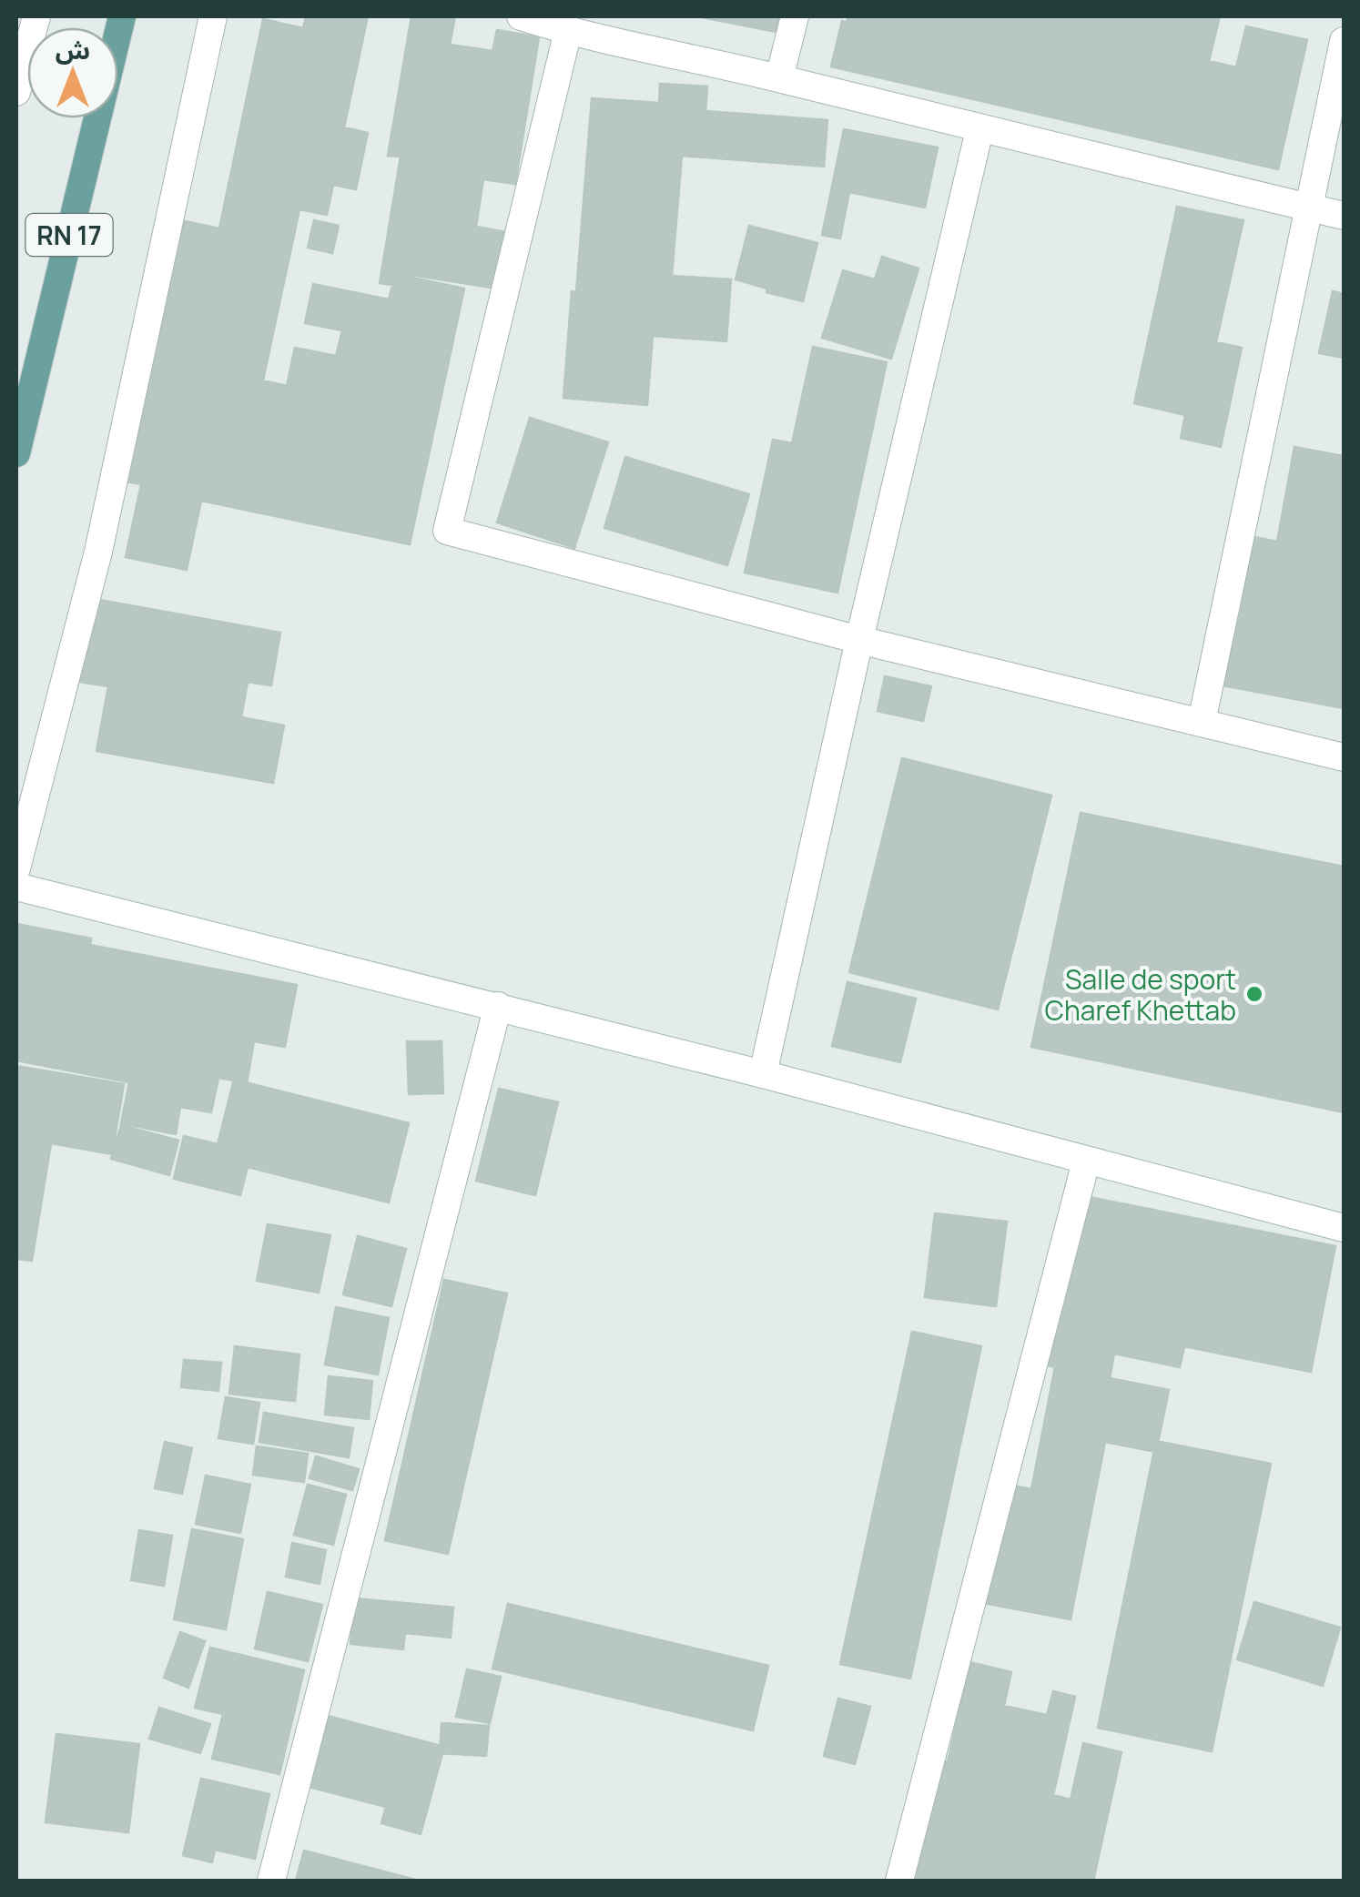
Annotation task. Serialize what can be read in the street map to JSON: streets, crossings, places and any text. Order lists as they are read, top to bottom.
{
  "streets": {
    "main road": ["RN 17"]
  },
  "places": ["Salle de sport Charef Khettab"],
  "north": "top"
}
